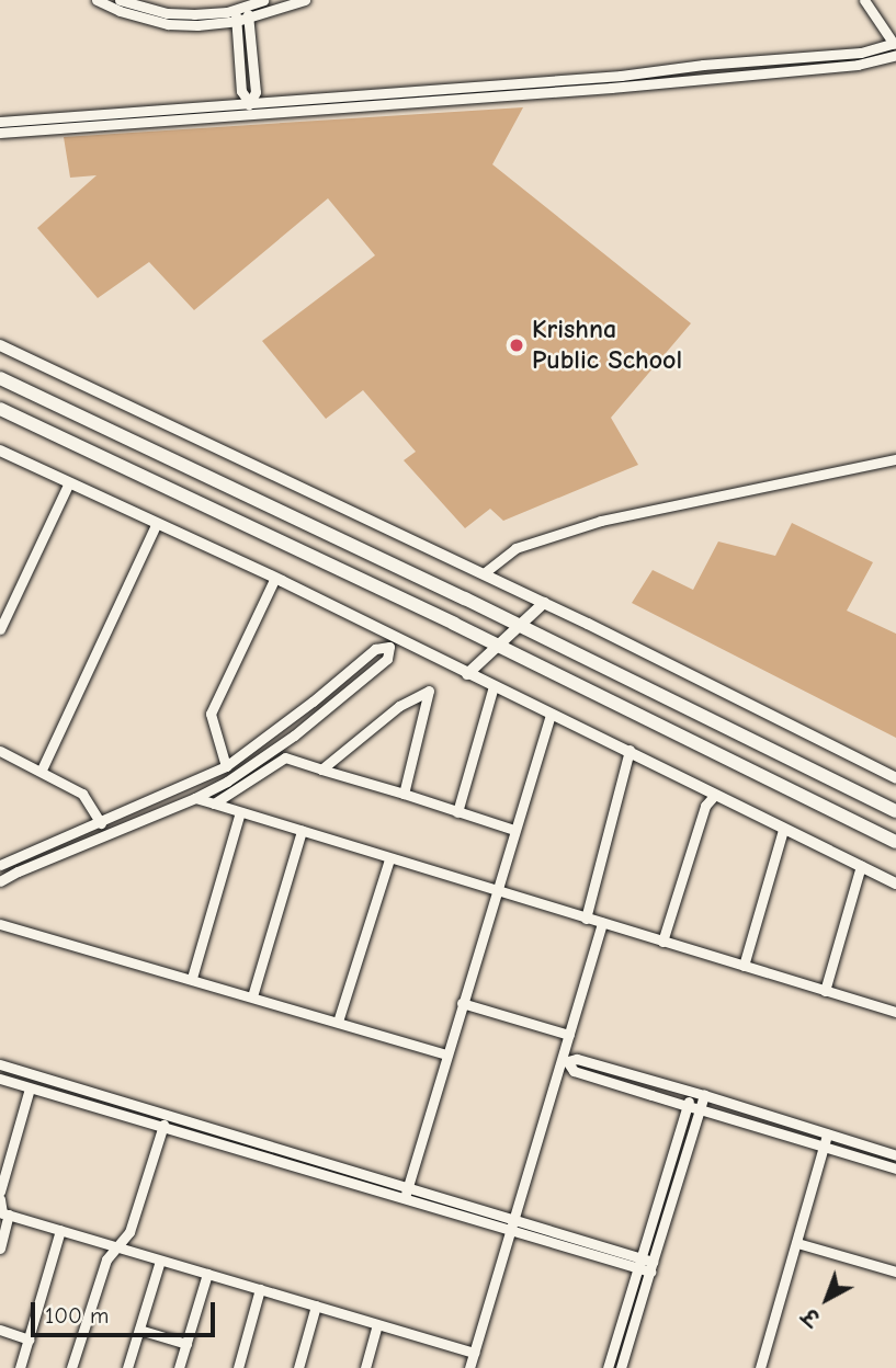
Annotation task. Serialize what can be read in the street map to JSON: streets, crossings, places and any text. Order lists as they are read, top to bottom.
{
  "places": ["Krishna Public School"],
  "scale_bar": "100 m",
  "north": "bottom left"
}
